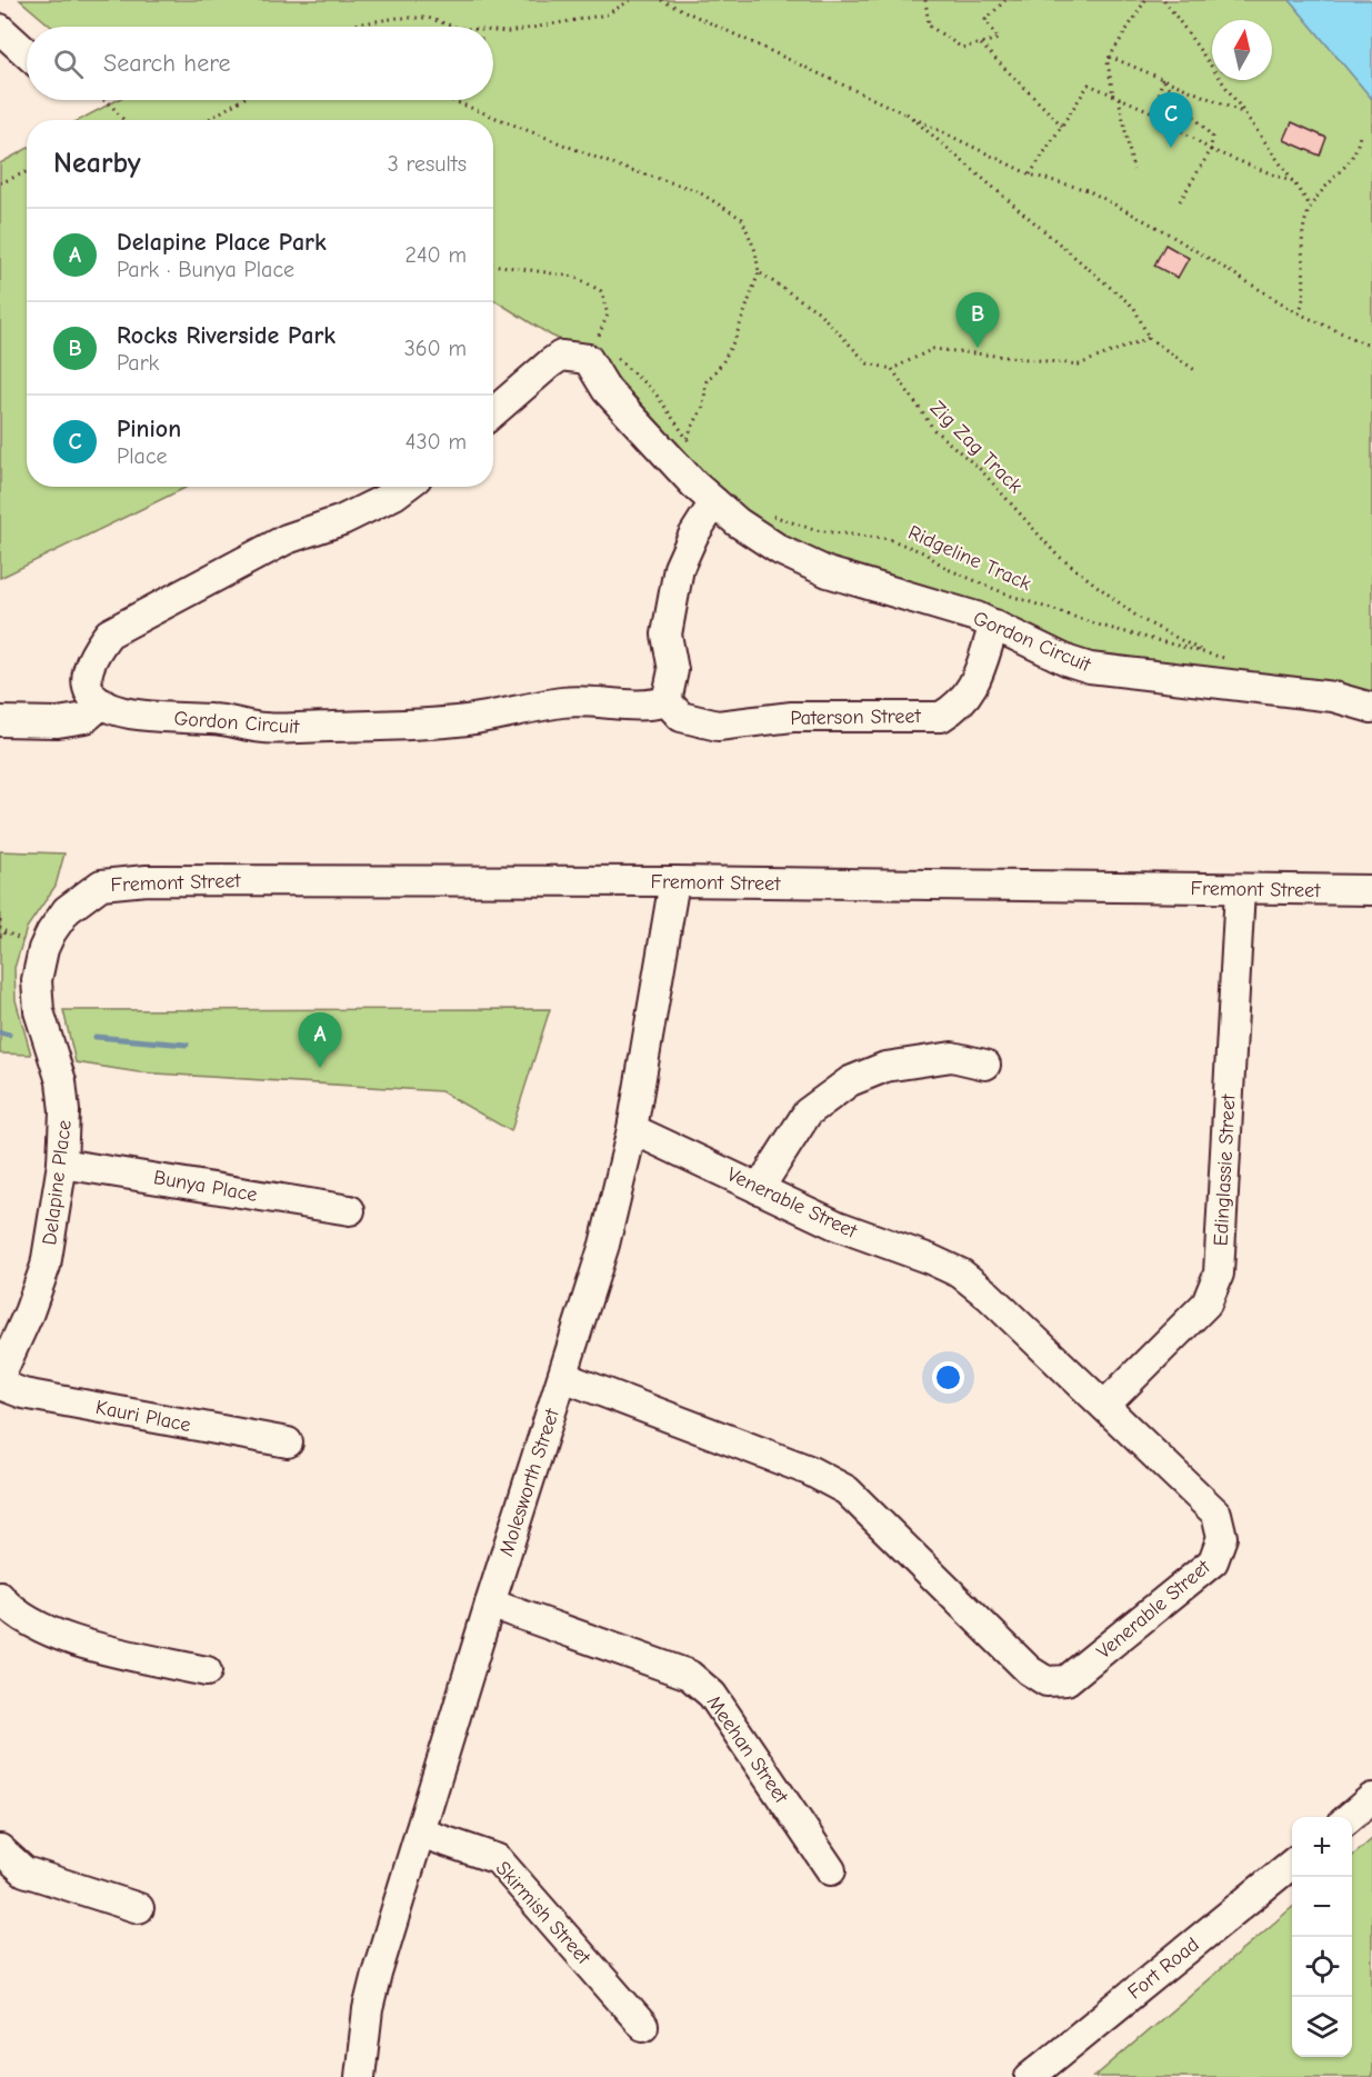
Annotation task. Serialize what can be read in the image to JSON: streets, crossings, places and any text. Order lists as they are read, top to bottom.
{
  "streets": {
    "street": [
      "Gordon Circuit",
      "Paterson Street",
      "Fremont Street",
      "Edinglassie Street",
      "Delapine Place",
      "Bunya Place",
      "Venerable Street",
      "Kauri Place",
      "Molesworth Street",
      "Meehan Street",
      "Skirmish Street",
      "Fort Road"
    ],
    "path": ["Zig Zag Track", "Ridgeline Track"]
  },
  "crossings": [
    ["Zig Zag Track", "Ridgeline Track"],
    ["Gordon Circuit", "Paterson Street"],
    ["Fremont Street", "Edinglassie Street"],
    ["Fremont Street", "Delapine Place"],
    ["Fremont Street", "Molesworth Street"],
    ["Edinglassie Street", "Venerable Street"],
    ["Delapine Place", "Bunya Place"],
    ["Venerable Street", "Molesworth Street"],
    ["Molesworth Street", "Meehan Street"],
    ["Molesworth Street", "Skirmish Street"]
  ],
  "north": "top",
  "page": {
    "search": "Search here",
    "pins": ["C", "B", "A"],
    "heading": ["Nearby", "3 results"],
    "list": [
      {
        "mark": "A",
        "name": "Delapine Place Park",
        "note": "Park · Bunya Place",
        "value": "240 m"
      },
      {
        "mark": "B",
        "name": "Rocks Riverside Park",
        "note": "Park",
        "value": "360 m"
      },
      {
        "mark": "C",
        "name": "Pinion",
        "note": "Place",
        "value": "430 m"
      }
    ],
    "map_buttons": ["+", "−"]
  }
}
